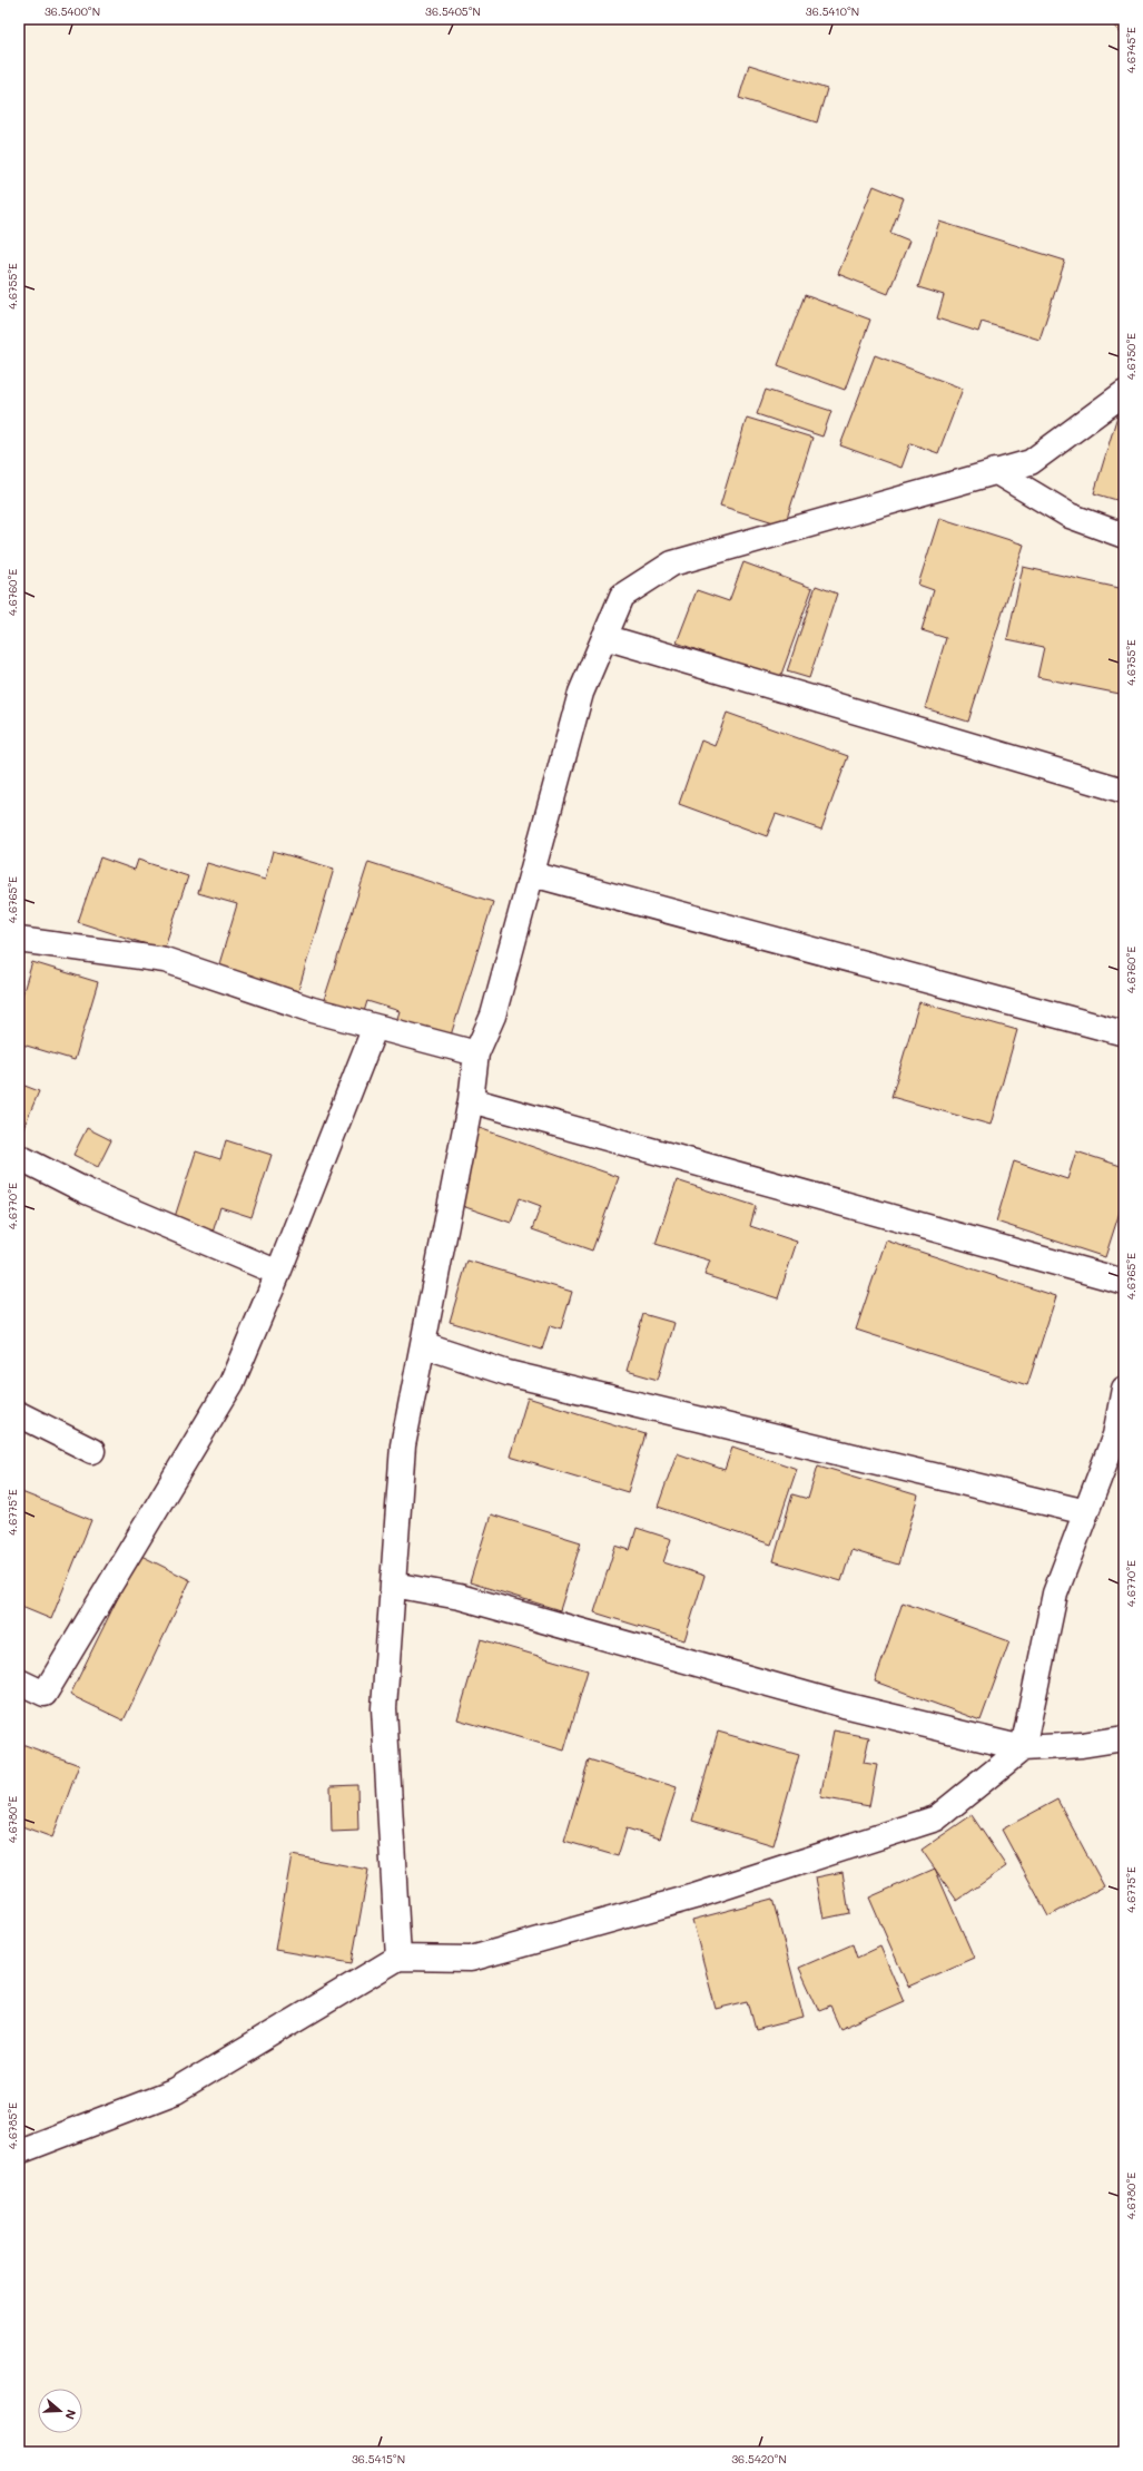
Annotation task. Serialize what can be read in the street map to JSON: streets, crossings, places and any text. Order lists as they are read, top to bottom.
{
  "north": "right",
  "coordinates": [
    "36.5400°N",
    "36.5405°N",
    "36.5410°N",
    "4.6745°E",
    "4.6755°E",
    "4.6750°E",
    "4.6760°E",
    "4.6765°E",
    "4.6770°E",
    "4.6775°E",
    "4.6780°E",
    "4.6785°E",
    "36.5415°N",
    "36.5420°N"
  ]
}
